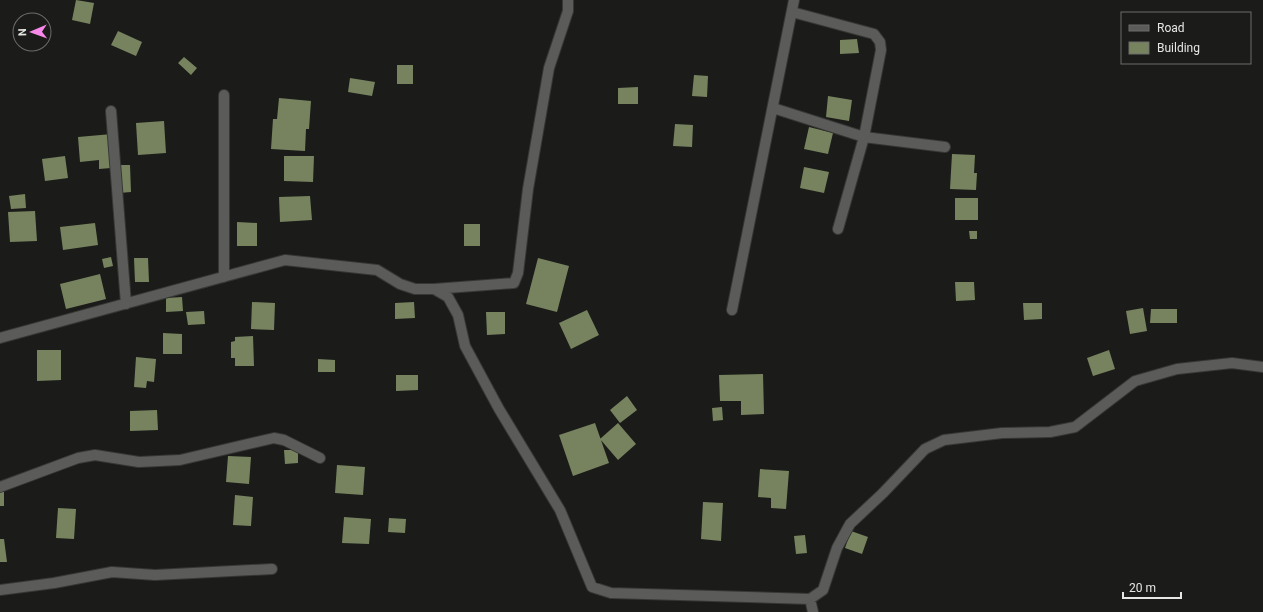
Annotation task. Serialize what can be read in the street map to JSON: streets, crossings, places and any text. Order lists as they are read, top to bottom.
{
  "legend": ["Road", "Building"],
  "scale_bar": "20 m",
  "north": "left"
}
